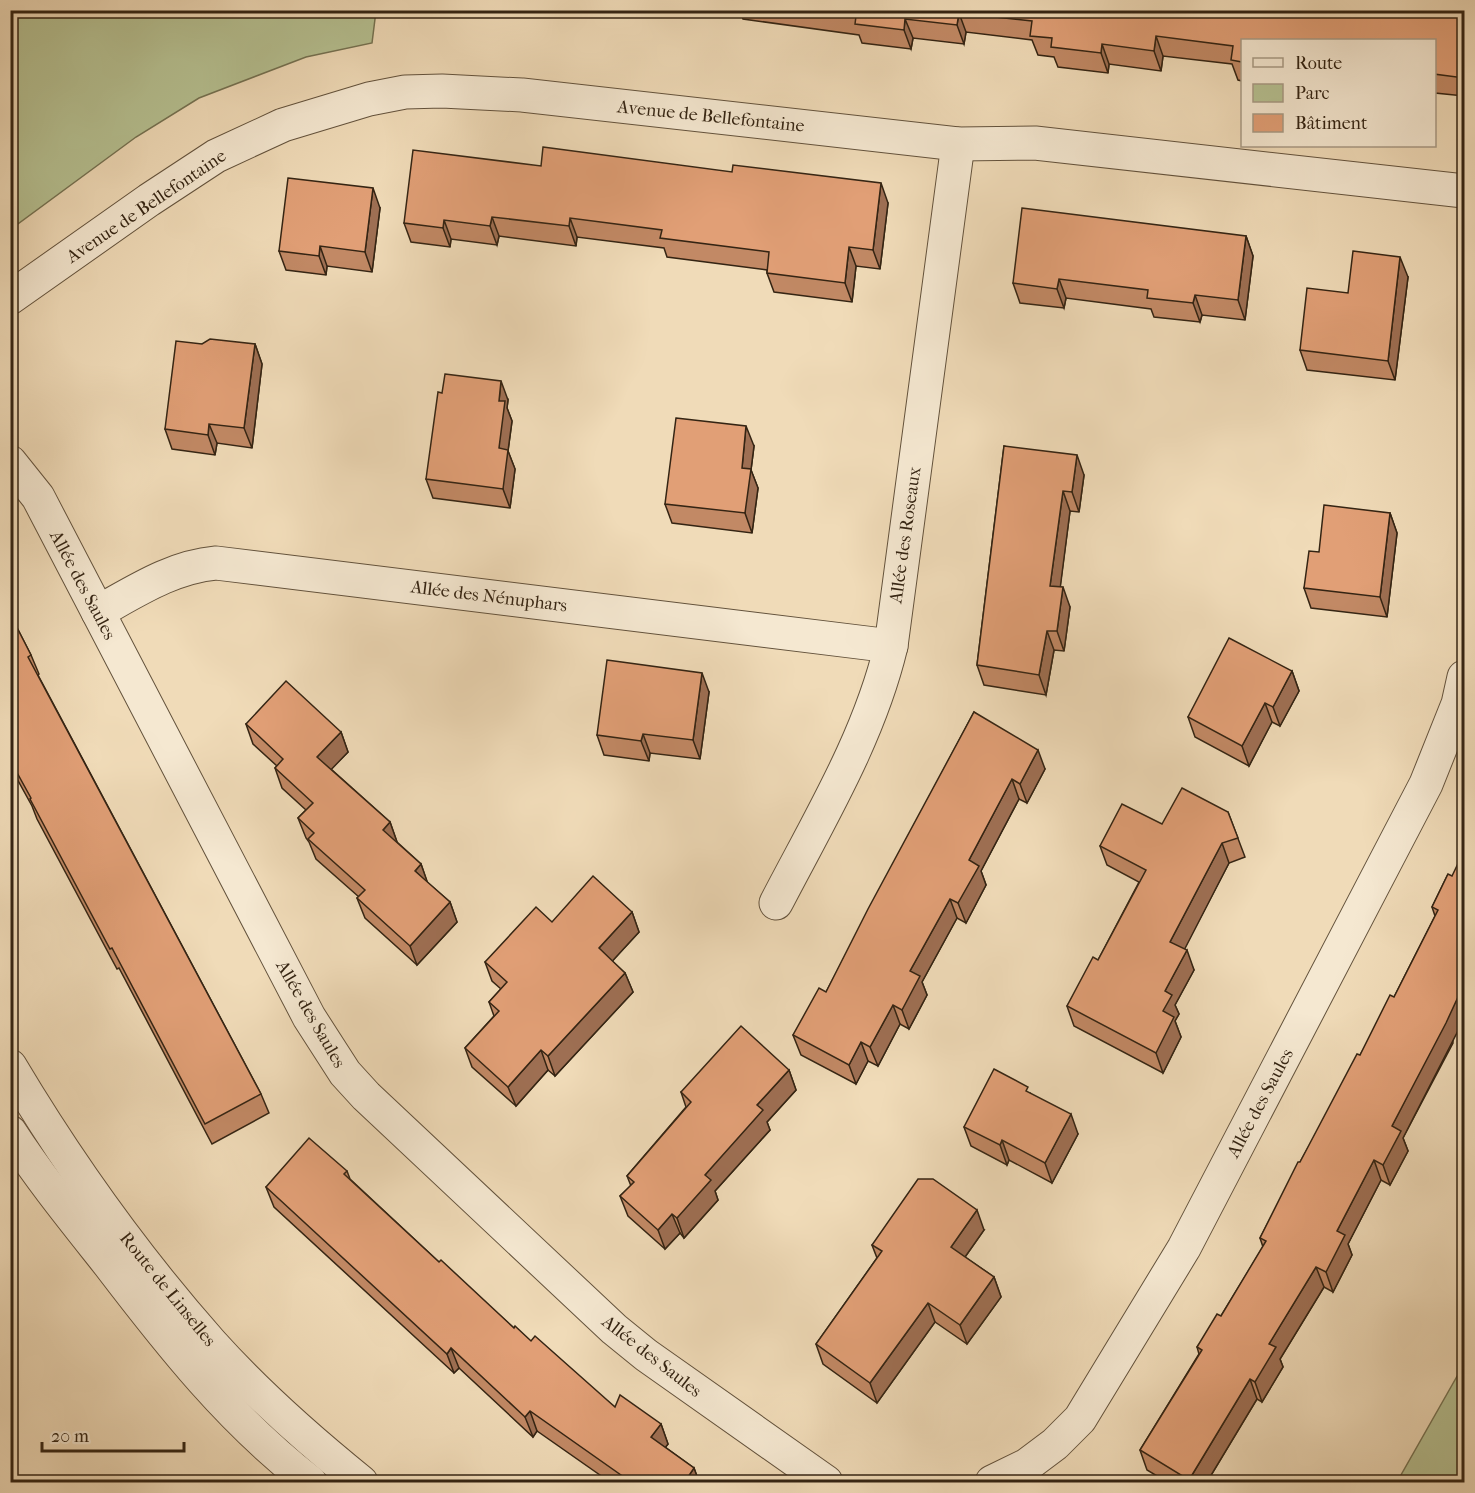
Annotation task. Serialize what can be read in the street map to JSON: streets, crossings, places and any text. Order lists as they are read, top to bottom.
{
  "streets": {
    "street": [
      "Avenue de Bellefontaine",
      "Allée des Roseaux",
      "Allée des Saules",
      "Allée des Nénuphars",
      "Route de Linselles"
    ]
  },
  "crossings": [
    ["Avenue de Bellefontaine", "Allée des Roseaux"],
    ["Allée des Roseaux", "Allée des Nénuphars"],
    ["Allée des Saules", "Allée des Nénuphars"]
  ],
  "legend": ["Route", "Parc", "Bâtiment"],
  "scale_bar": "20 m"
}
